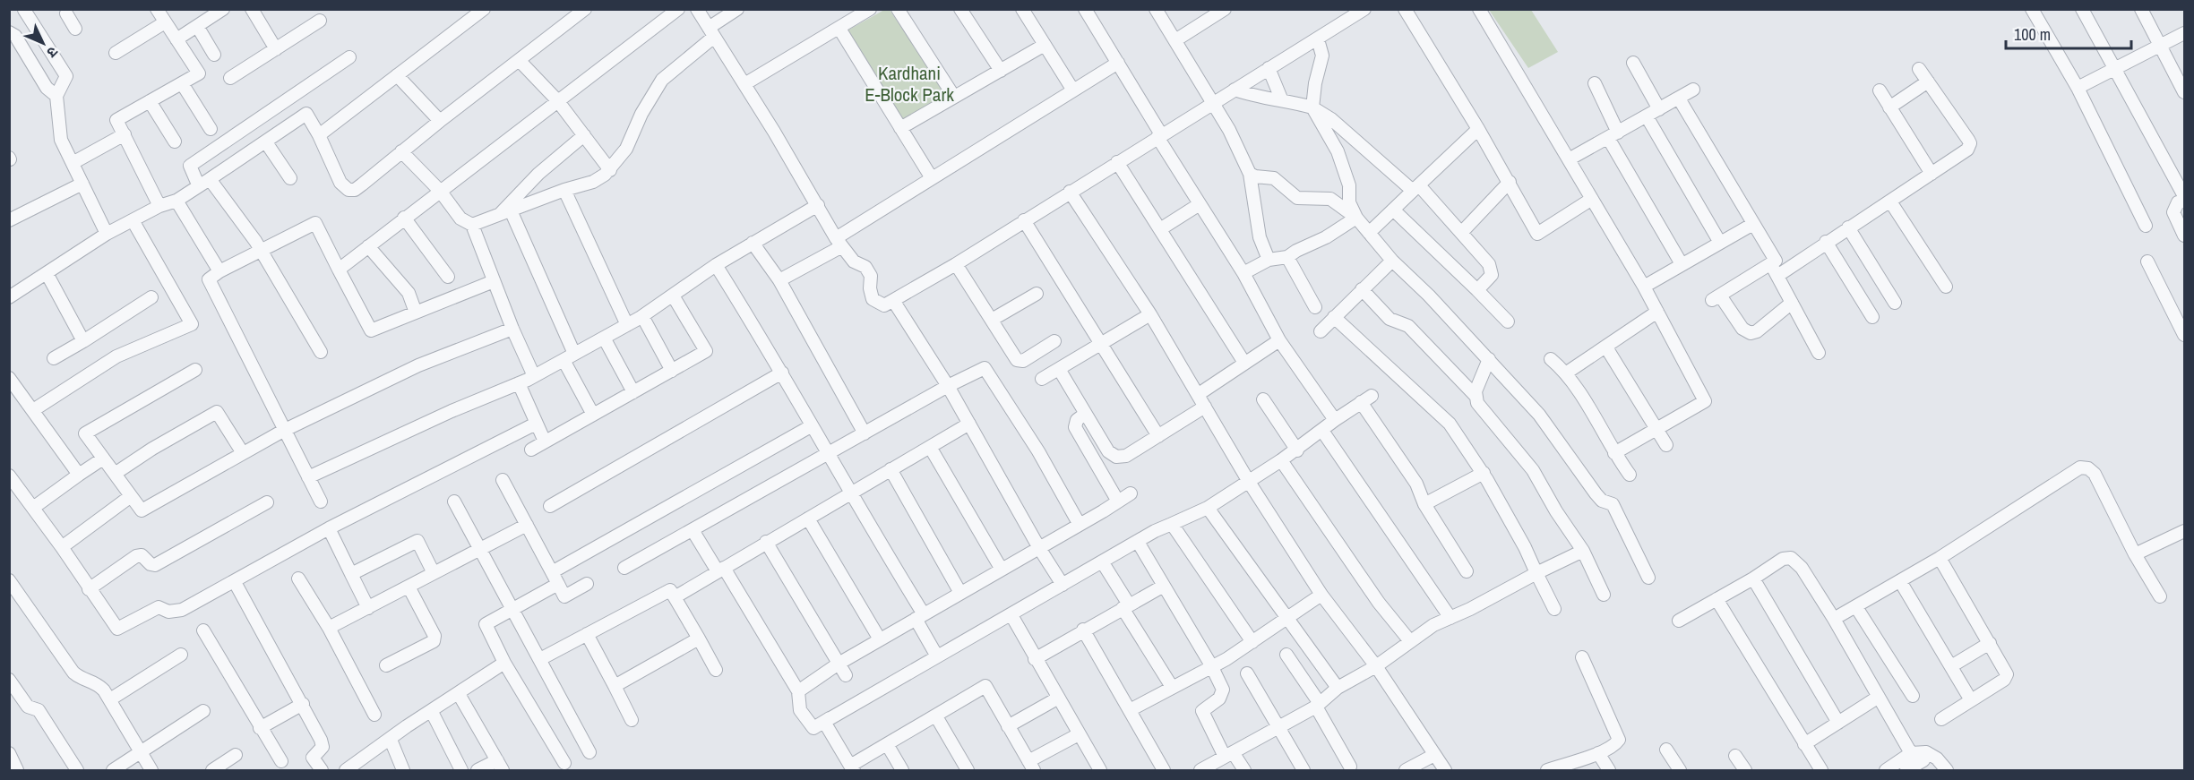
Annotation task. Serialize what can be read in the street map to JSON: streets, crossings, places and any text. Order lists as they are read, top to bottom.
{
  "parks": ["Kardhani E-Block Park"],
  "scale_bar": "100 m",
  "north": "bottom right"
}
